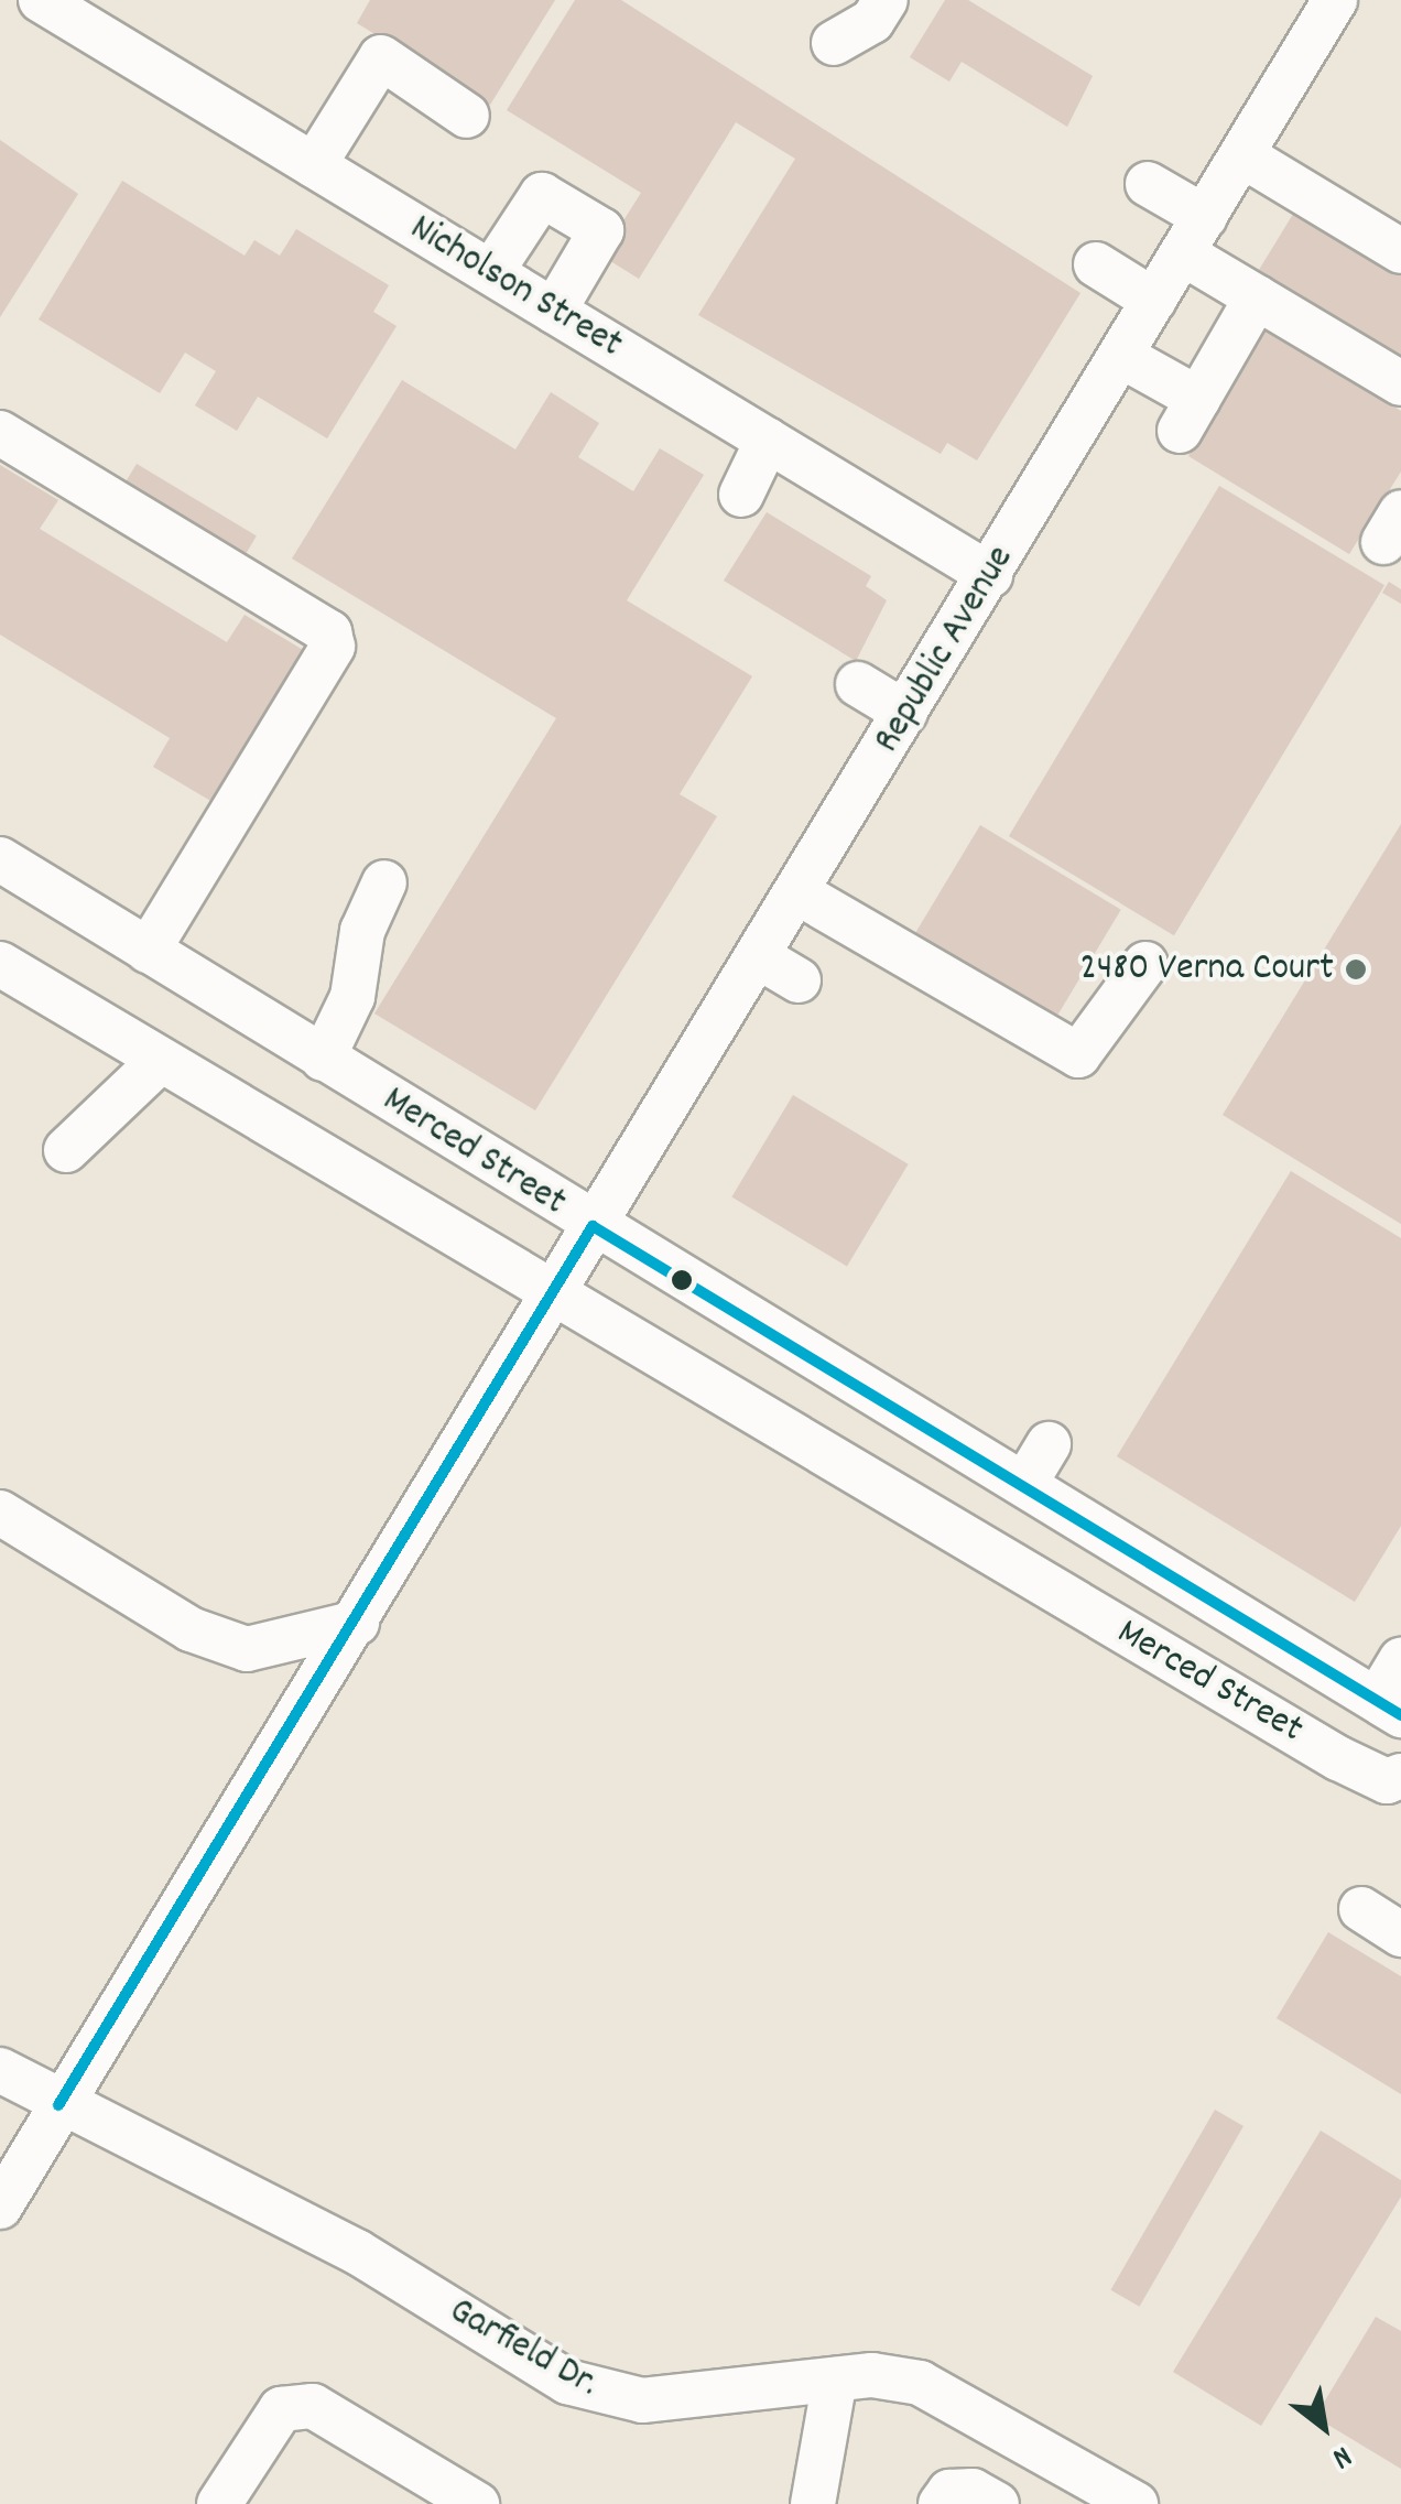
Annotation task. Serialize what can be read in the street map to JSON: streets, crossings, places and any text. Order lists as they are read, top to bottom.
{
  "streets": {
    "street": [
      "Nicholson Street",
      "Republic Avenue",
      "Merced Street",
      "Garfield Dr."
    ]
  },
  "crossings": [
    ["Nicholson Street", "Republic Avenue"],
    ["Republic Avenue", "Merced Street"],
    ["Republic Avenue", "Garfield Dr."]
  ],
  "places": ["2480 Verna Court"],
  "north": "bottom right"
}
